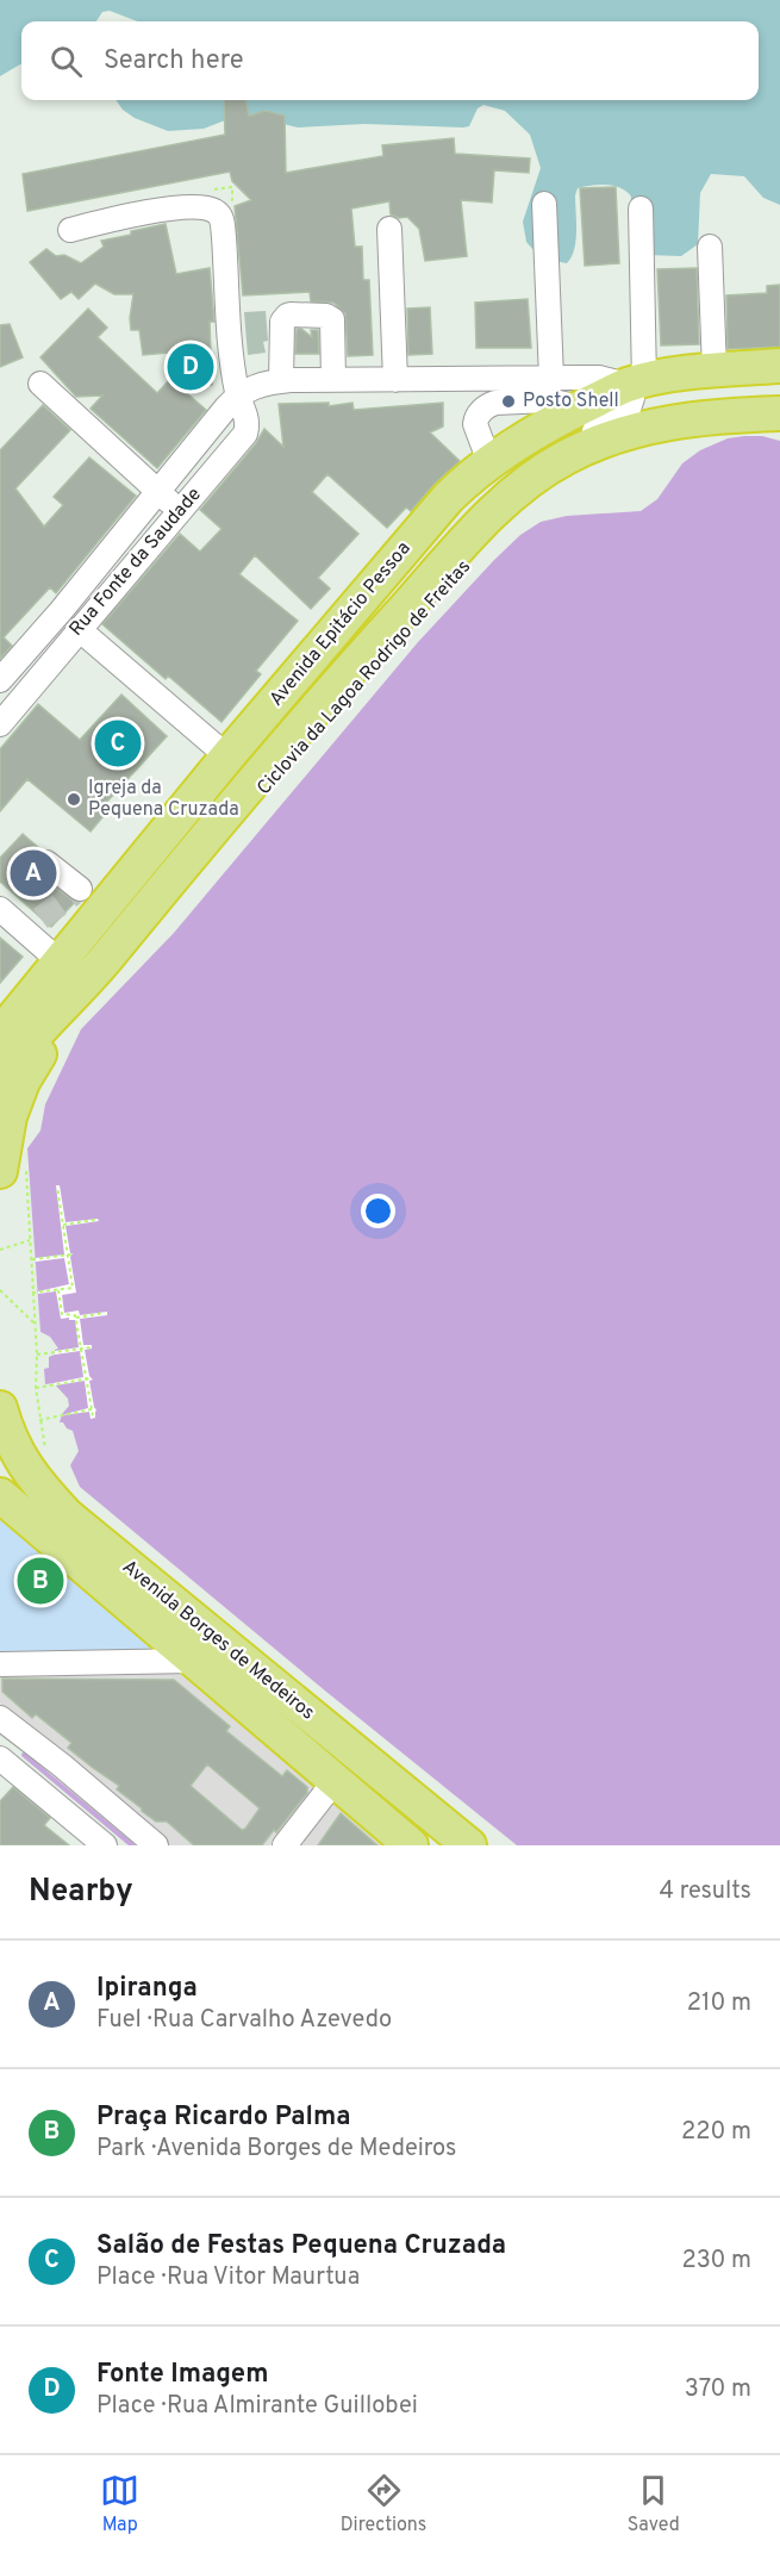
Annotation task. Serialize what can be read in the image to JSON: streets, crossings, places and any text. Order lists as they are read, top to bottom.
{
  "streets": {
    "highway": ["Avenida Epitácio Pessoa", "Avenida Borges de Medeiros"],
    "street": ["Rua Fonte da Saudade"]
  },
  "crossings": [
    ["Rua Fonte da Saudade", "Avenida Epitácio Pessoa"]
  ],
  "places": ["Posto Shell", "Igreja da Pequena Cruzada"],
  "page": {
    "search": "Search here",
    "pins": [
      "D",
      "C",
      "A",
      "B"
    ],
    "heading": ["Nearby", "4 results"],
    "list": [
      {
        "mark": "A",
        "name": "Ipiranga",
        "note": "Fuel · Rua Carvalho Azevedo",
        "value": "210 m"
      },
      {
        "mark": "B",
        "name": "Praça Ricardo Palma",
        "note": "Park · Avenida Borges de Medeiros",
        "value": "220 m"
      },
      {
        "mark": "C",
        "name": "Salão de Festas Pequena Cruzada",
        "note": "Place · Rua Vitor Maurtua",
        "value": "230 m"
      },
      {
        "mark": "D",
        "name": "Fonte Imagem",
        "note": "Place · Rua Almirante Guillobei",
        "value": "370 m"
      }
    ],
    "nav": ["Map", "Directions", "Saved"]
  }
}
